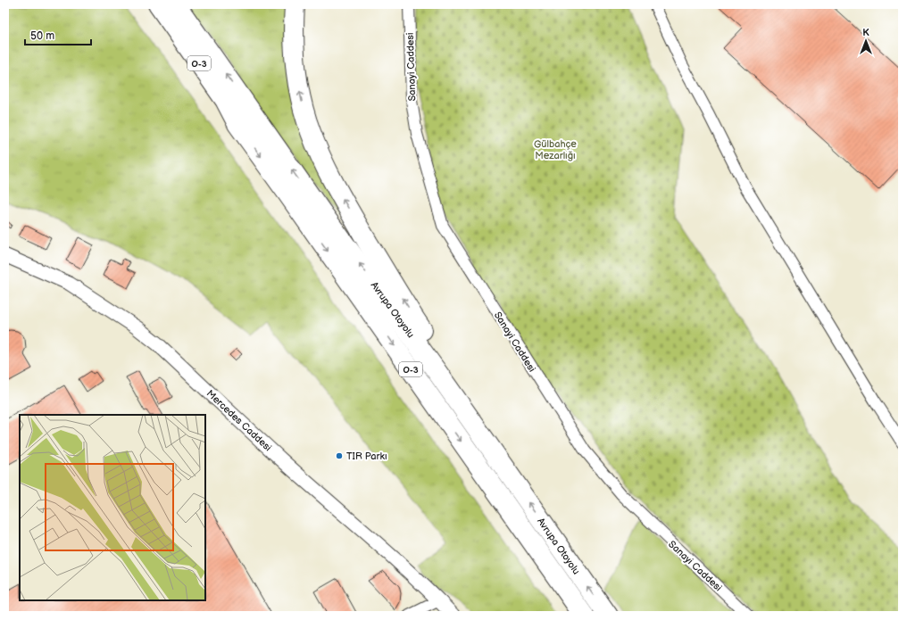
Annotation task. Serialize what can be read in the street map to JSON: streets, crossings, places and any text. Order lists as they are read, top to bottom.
{
  "streets": {
    "highway": ["O-3", "Avrupa Otoyolu"],
    "street": ["Sanayi Caddesi", "Mercedes Caddesi"]
  },
  "parks": ["Gülbahçe Mezarlığı"],
  "places": ["TIR Parkı"],
  "scale_bar": "50 m",
  "north": "top"
}
